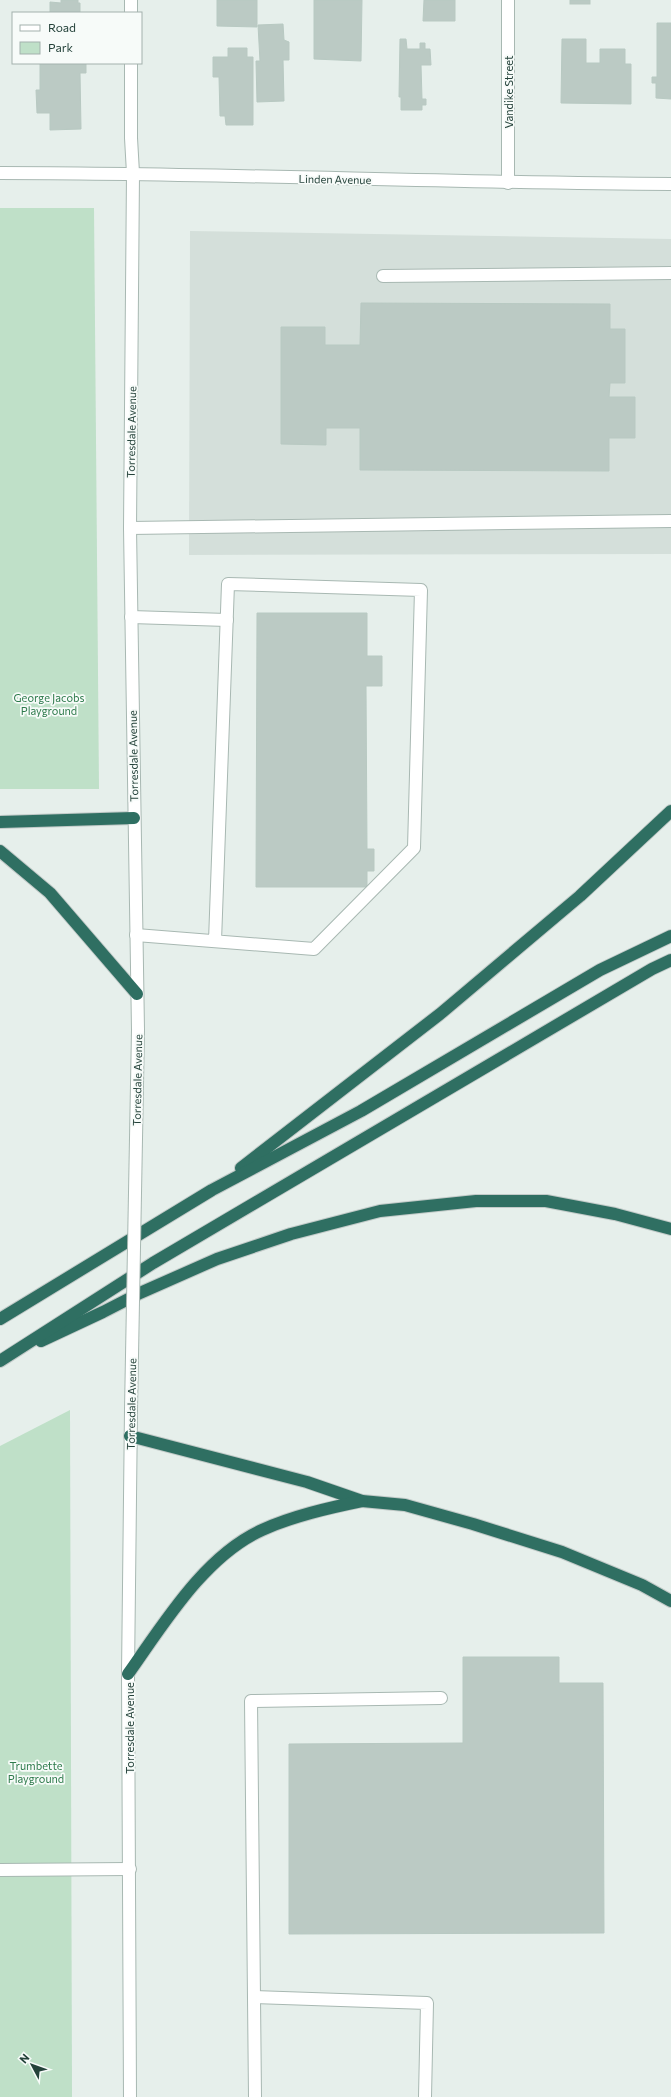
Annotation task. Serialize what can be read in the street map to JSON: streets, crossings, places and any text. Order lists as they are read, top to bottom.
{
  "streets": {
    "street": ["Vandike Street", "Linden Avenue", "Torresdale Avenue"]
  },
  "crossings": [
    ["Vandike Street", "Linden Avenue"],
    ["Linden Avenue", "Torresdale Avenue"]
  ],
  "parks": ["George Jacobs Playground", "Trumbette Playground"],
  "legend": ["Road", "Park"],
  "north": "top left"
}
